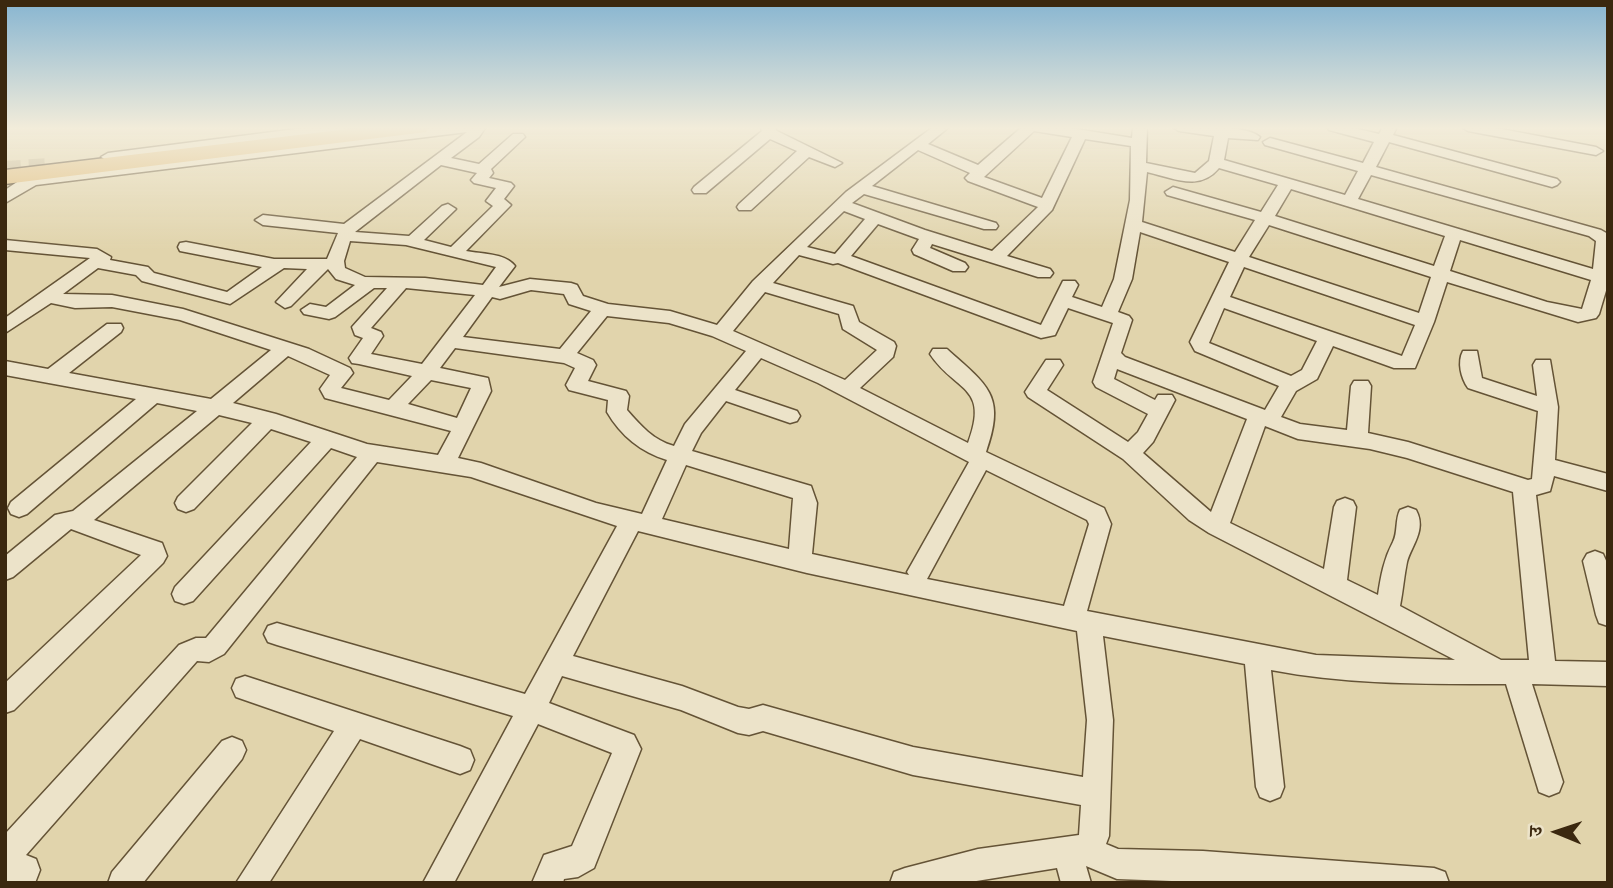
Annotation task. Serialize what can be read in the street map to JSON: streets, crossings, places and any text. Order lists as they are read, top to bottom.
{
  "north": "left"
}
